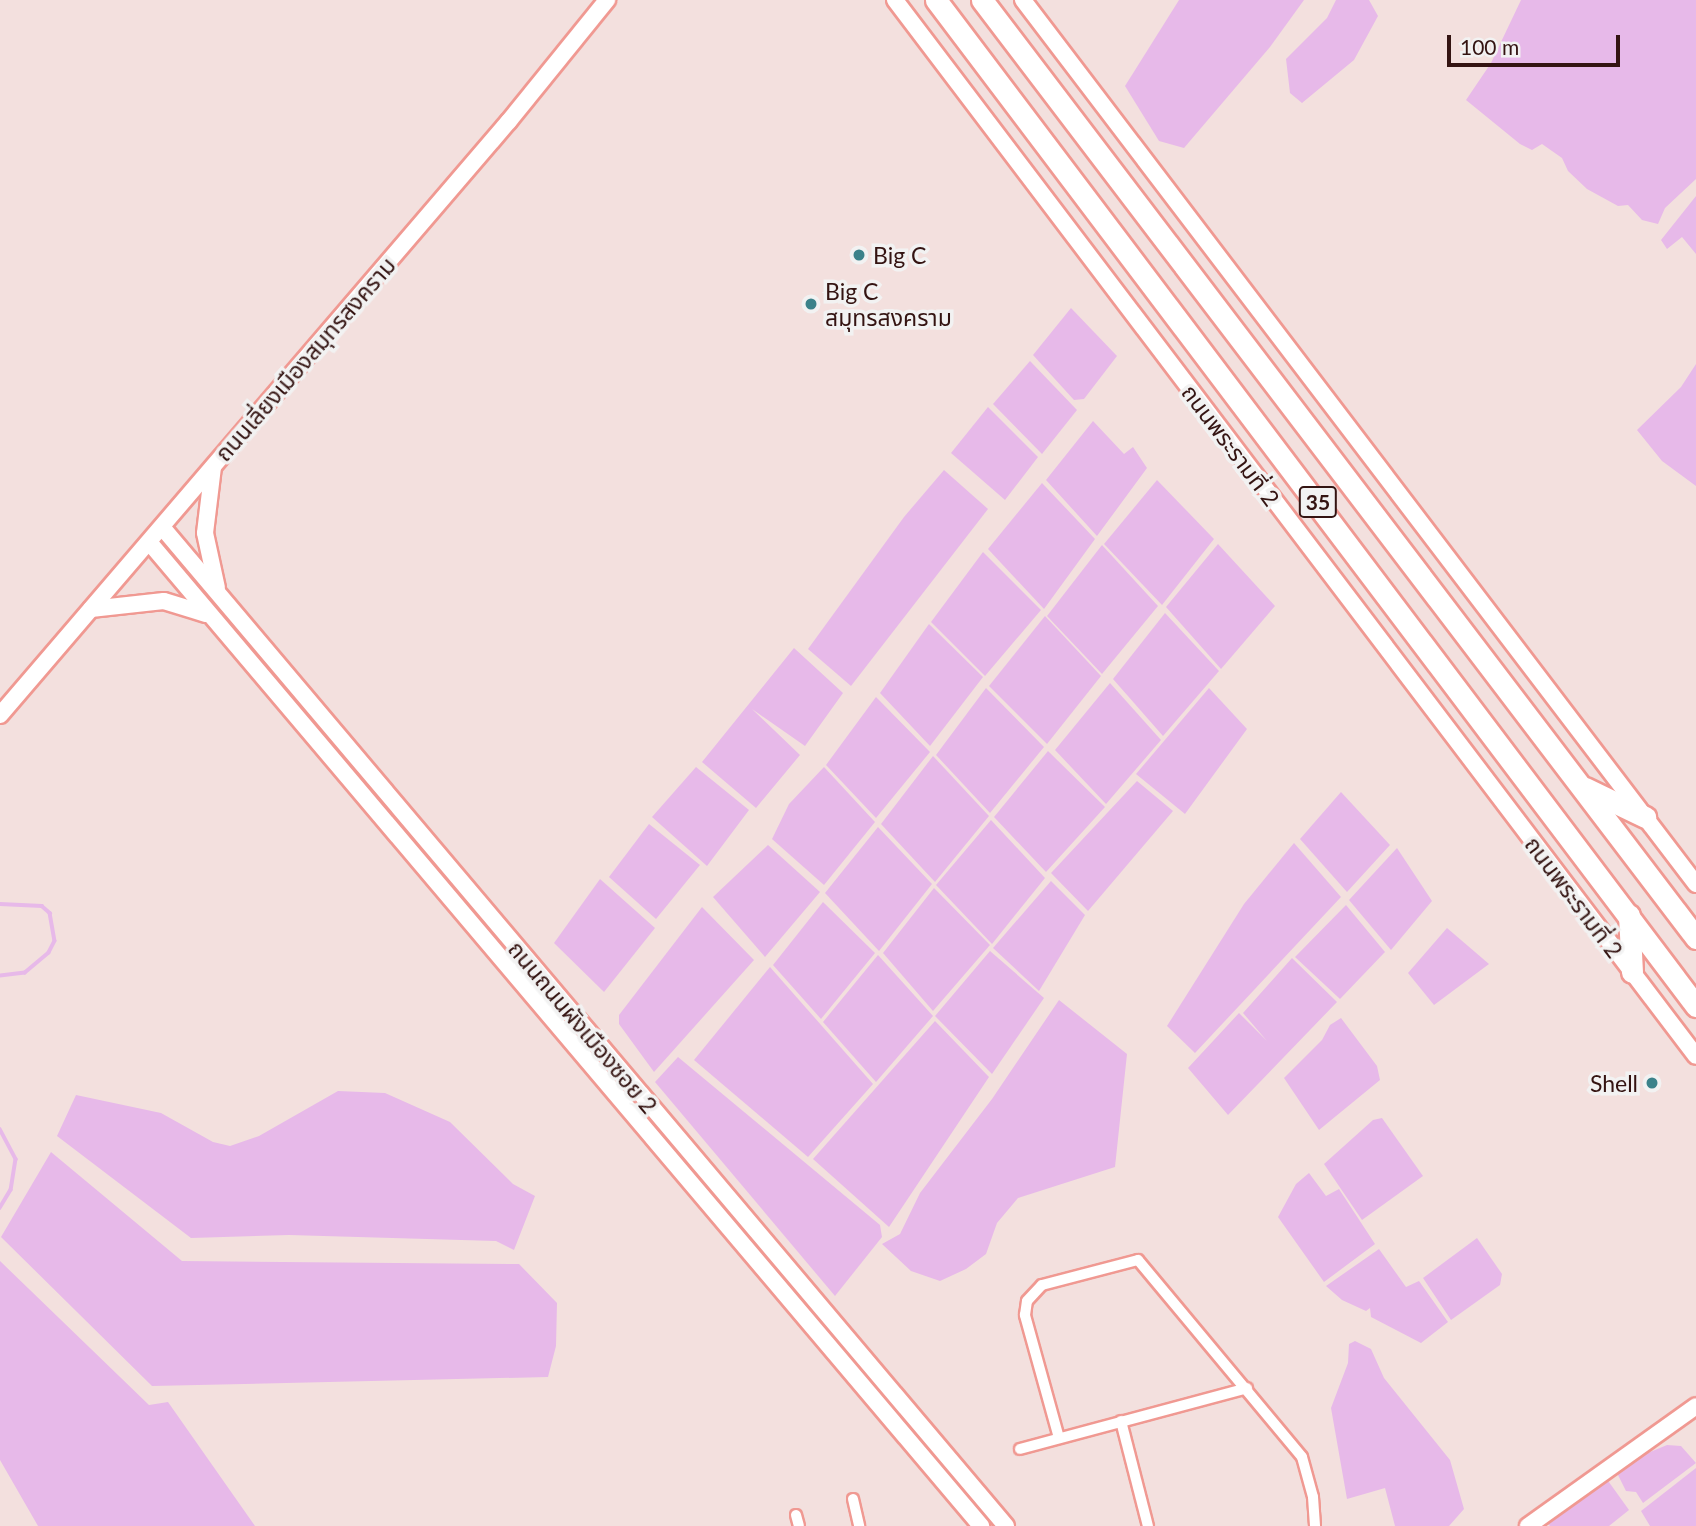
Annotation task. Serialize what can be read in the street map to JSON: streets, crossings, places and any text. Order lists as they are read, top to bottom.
{
  "streets": {
    "highway": ["ถนนพระรามที่ 2", "35"],
    "main road": ["ถนนเลี่ยงเมืองสมุทรสงคราม", "ถนนถนนผังเมืองซอย 2"]
  },
  "crossings": [
    ["ถนนเลี่ยงเมืองสมุทรสงคราม", "ถนนถนนผังเมืองซอย 2"]
  ],
  "places": ["Big C", "Big C สมุทรสงคราม", "Shell"],
  "scale_bar": "100 m"
}
